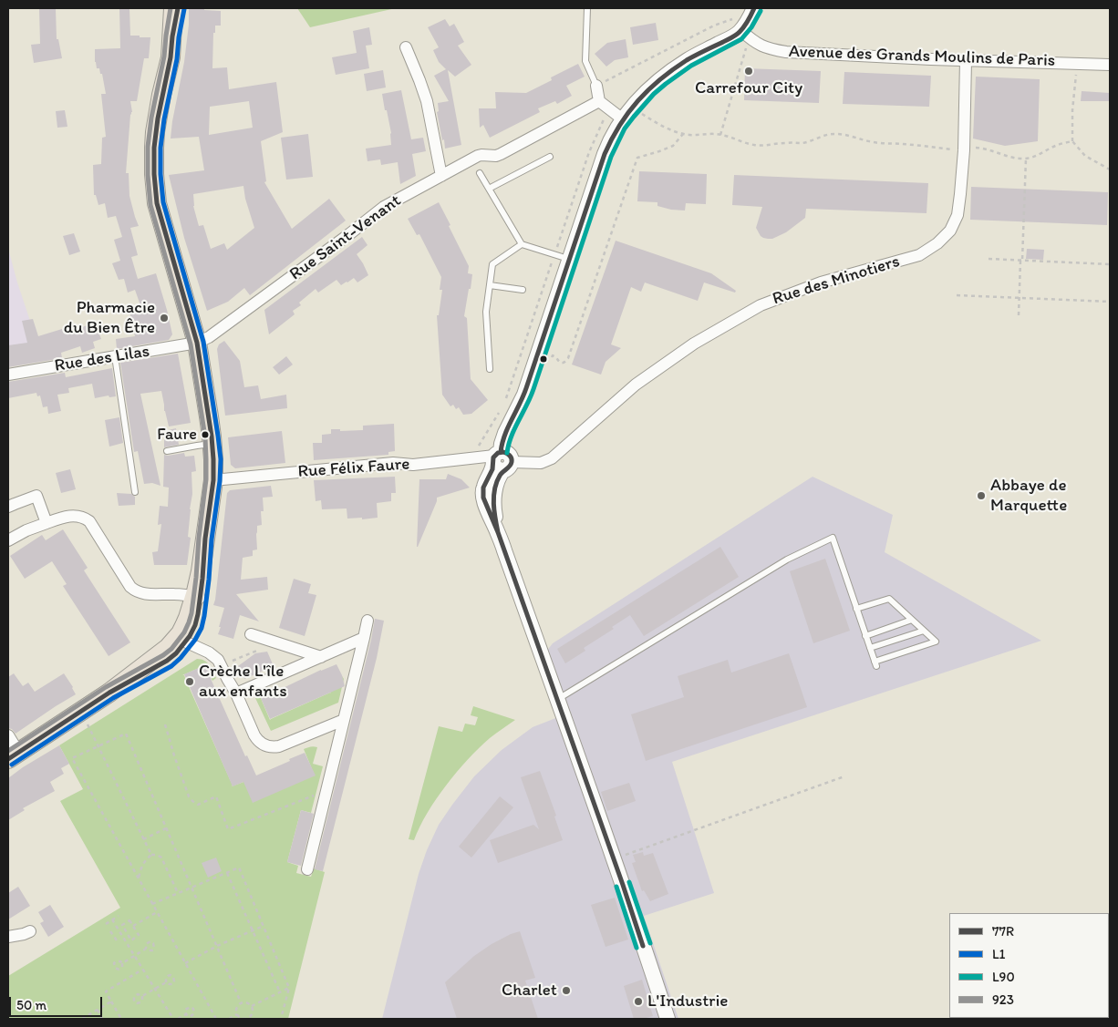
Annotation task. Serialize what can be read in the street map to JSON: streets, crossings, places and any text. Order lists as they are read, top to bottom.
{
  "streets": {
    "street": [
      "Avenue des Grands Moulins de Paris",
      "Rue Saint-Venant",
      "Rue des Minotiers",
      "Rue des Lilas",
      "Rue Félix Faure"
    ]
  },
  "crossings": [
    ["Avenue des Grands Moulins de Paris", "Rue des Minotiers"],
    ["Rue Saint-Venant", "Rue des Lilas"],
    ["Rue des Minotiers", "Rue Félix Faure"]
  ],
  "places": [
    "Carrefour City",
    "Pharmacie du Bien Être",
    "Faure",
    "Abbaye de Marquette",
    "Crèche L'île aux enfants",
    "Charlet",
    "L'Industrie"
  ],
  "lines": [
    "transit line 77R",
    "transit line 923",
    "transit line L1",
    "transit line L90"
  ],
  "legend": [
    "77R",
    "L1",
    "L90",
    "923"
  ],
  "scale_bar": "50 m"
}
